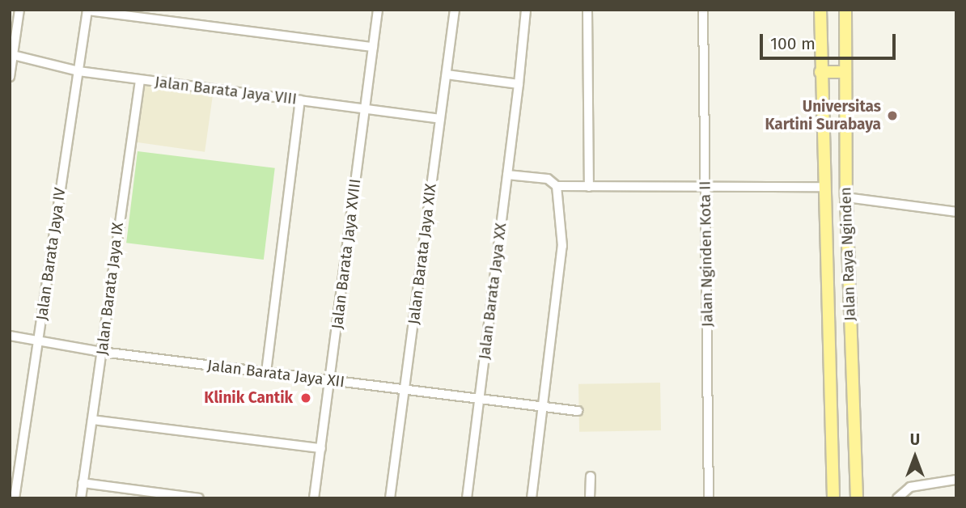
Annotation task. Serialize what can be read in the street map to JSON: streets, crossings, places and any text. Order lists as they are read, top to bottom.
{
  "streets": {
    "main road": ["Jalan Raya Nginden"],
    "street": [
      "Jalan Barata Jaya VIII",
      "Jalan Barata Jaya IV",
      "Jalan Barata Jaya XVIII",
      "Jalan Barata Jaya XIX",
      "Jalan Nginden Kota II",
      "Jalan Barata Jaya IX",
      "Jalan Barata Jaya XX",
      "Jalan Barata Jaya XII"
    ]
  },
  "crossings": [
    ["Jalan Barata Jaya VIII", "Jalan Barata Jaya IV"],
    ["Jalan Barata Jaya VIII", "Jalan Barata Jaya XVIII"],
    ["Jalan Barata Jaya VIII", "Jalan Barata Jaya XIX"],
    ["Jalan Barata Jaya VIII", "Jalan Barata Jaya IX"],
    ["Jalan Barata Jaya IV", "Jalan Barata Jaya XII"],
    ["Jalan Barata Jaya XVIII", "Jalan Barata Jaya XII"],
    ["Jalan Barata Jaya XIX", "Jalan Barata Jaya XII"],
    ["Jalan Barata Jaya IX", "Jalan Barata Jaya XII"],
    ["Jalan Barata Jaya XX", "Jalan Barata Jaya XII"]
  ],
  "places": ["Universitas Kartini Surabaya", "Klinik Cantik"],
  "scale_bar": "100 m",
  "north": "top"
}
